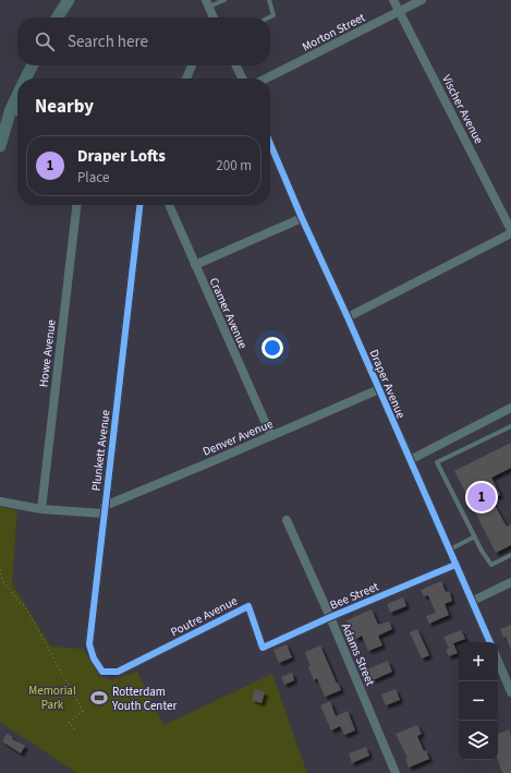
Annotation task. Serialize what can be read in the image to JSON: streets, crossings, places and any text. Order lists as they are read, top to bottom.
{
  "streets": {
    "street": [
      "Morton Street",
      "Vischer Avenue",
      "Cramer Avenue",
      "Howe Avenue",
      "Draper Avenue",
      "Denver Avenue",
      "Plunkett Avenue",
      "Bee Street",
      "Poutre Avenue",
      "Adams Street"
    ]
  },
  "crossings": [
    ["Morton Street", "Vischer Avenue"],
    ["Cramer Avenue", "Denver Avenue"],
    ["Howe Avenue", "Denver Avenue"],
    ["Draper Avenue", "Denver Avenue"],
    ["Draper Avenue", "Bee Street"],
    ["Denver Avenue", "Plunkett Avenue"],
    ["Plunkett Avenue", "Poutre Avenue"],
    ["Bee Street", "Poutre Avenue"],
    ["Bee Street", "Adams Street"]
  ],
  "parks": ["Memorial Park"],
  "places": {
    "sports": ["Rotterdam Youth Center"]
  },
  "page": {
    "search": "Search here",
    "heading": "Nearby",
    "list": [
      {
        "mark": "1",
        "name": "Draper Lofts",
        "note": "Place",
        "value": "200 m"
      }
    ],
    "pins": "1",
    "map_buttons": ["+", "−"]
  }
}
